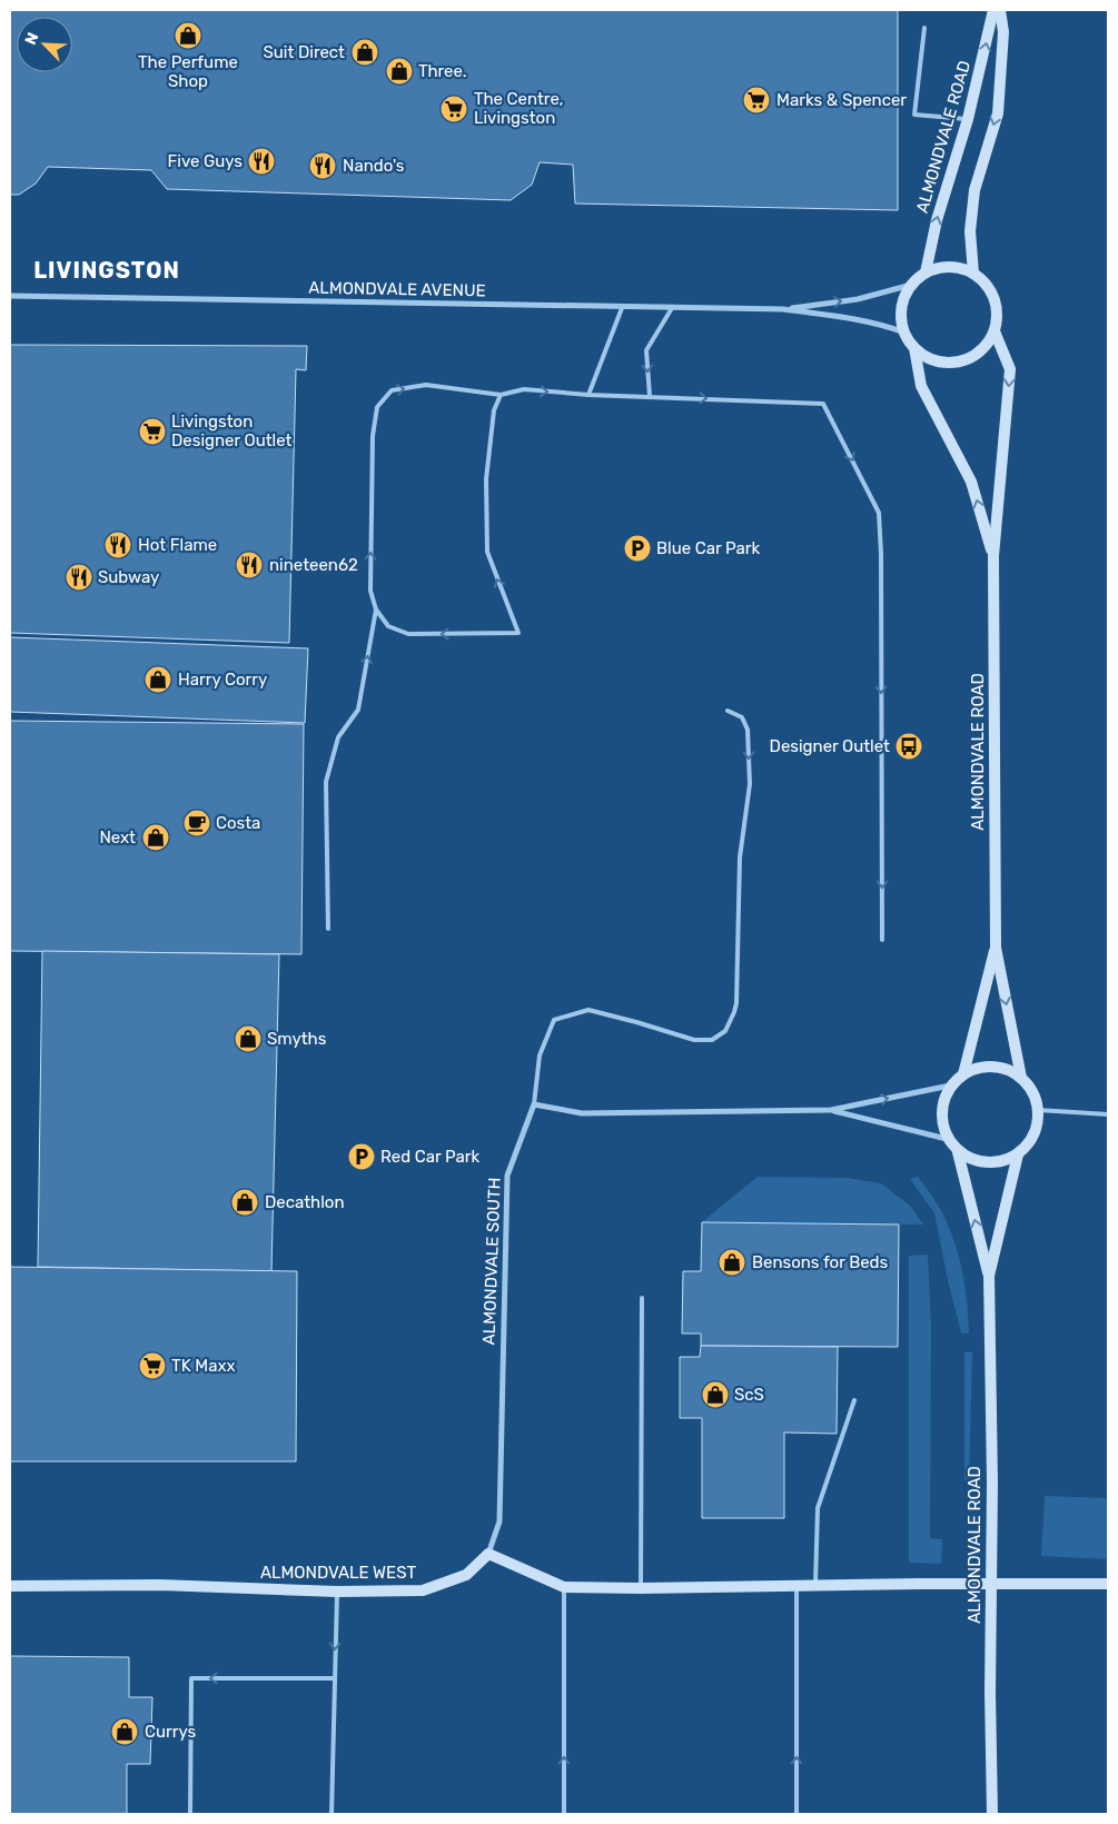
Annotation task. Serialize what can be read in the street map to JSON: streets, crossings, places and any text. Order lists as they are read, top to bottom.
{
  "streets": {
    "street": [
      "ALMONDVALE ROAD",
      "ALMONDVALE AVENUE",
      "ALMONDVALE SOUTH",
      "ALMONDVALE WEST"
    ]
  },
  "crossings": [
    ["ALMONDVALE ROAD", "ALMONDVALE AVENUE"],
    ["ALMONDVALE SOUTH", "ALMONDVALE WEST"]
  ],
  "districts": ["LIVINGSTON"],
  "places": {
    "shop": [
      "The Perfume Shop",
      "Suit Direct",
      "Three.",
      "Harry Corry",
      "Next",
      "Smyths",
      "Decathlon",
      "Bensons for Beds",
      "ScS",
      "Currys"
    ],
    "supermarket": [
      "Marks & Spencer",
      "The Centre, Livingston",
      "Livingston Designer Outlet",
      "TK Maxx"
    ],
    "restaurant": [
      "Five Guys",
      "Nando's",
      "Hot Flame",
      "nineteen62",
      "Subway"
    ],
    "parking": ["Blue Car Park", "Red Car Park"],
    "bus stop": ["Designer Outlet"],
    "cafe": ["Costa"]
  },
  "north": "top left"
}
